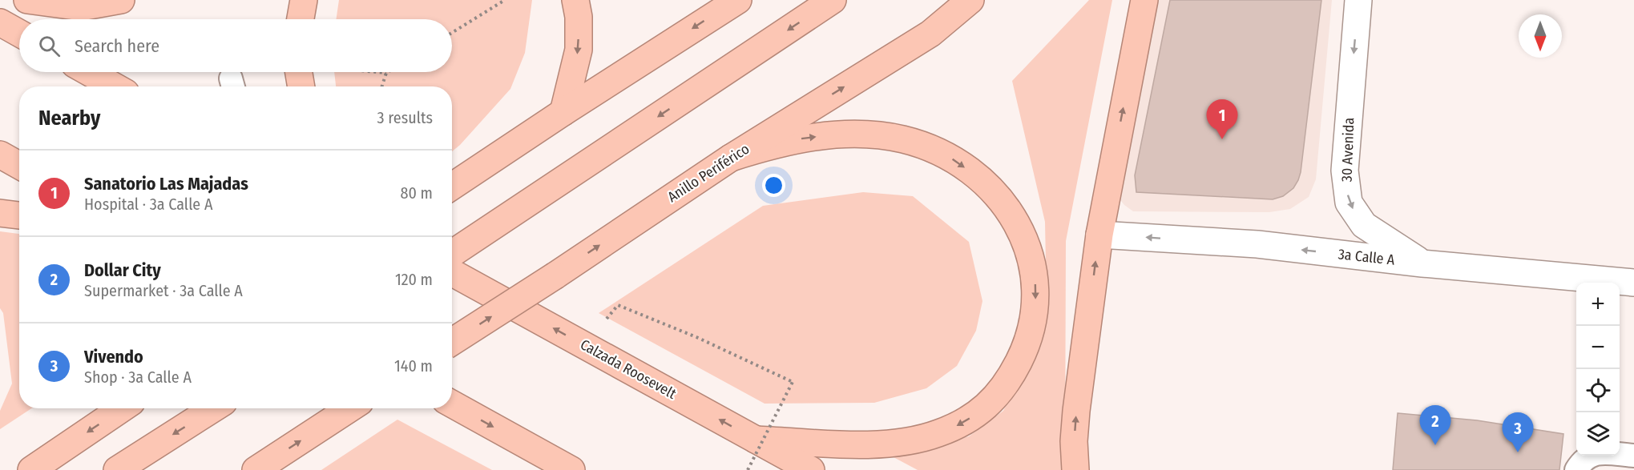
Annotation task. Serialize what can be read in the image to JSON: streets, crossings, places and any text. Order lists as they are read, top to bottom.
{
  "streets": {
    "highway": ["Anillo Periférico", "Calzada Roosevelt"],
    "street": ["30 Avenida", "3a Calle A"]
  },
  "crossings": [
    ["30 Avenida", "3a Calle A"]
  ],
  "one_way": ["30 Avenida", "3a Calle A"],
  "north": "bottom",
  "page": {
    "search": "Search here",
    "heading": ["Nearby", "3 results"],
    "pins": ["1", "2", "3"],
    "list": [
      {
        "mark": "1",
        "name": "Sanatorio Las Majadas",
        "note": "Hospital · 3a Calle A",
        "value": "80 m"
      },
      {
        "mark": "2",
        "name": "Dollar City",
        "note": "Supermarket · 3a Calle A",
        "value": "120 m"
      },
      {
        "mark": "3",
        "name": "Vivendo",
        "note": "Shop · 3a Calle A",
        "value": "140 m"
      }
    ],
    "map_buttons": ["+", "−"]
  }
}
